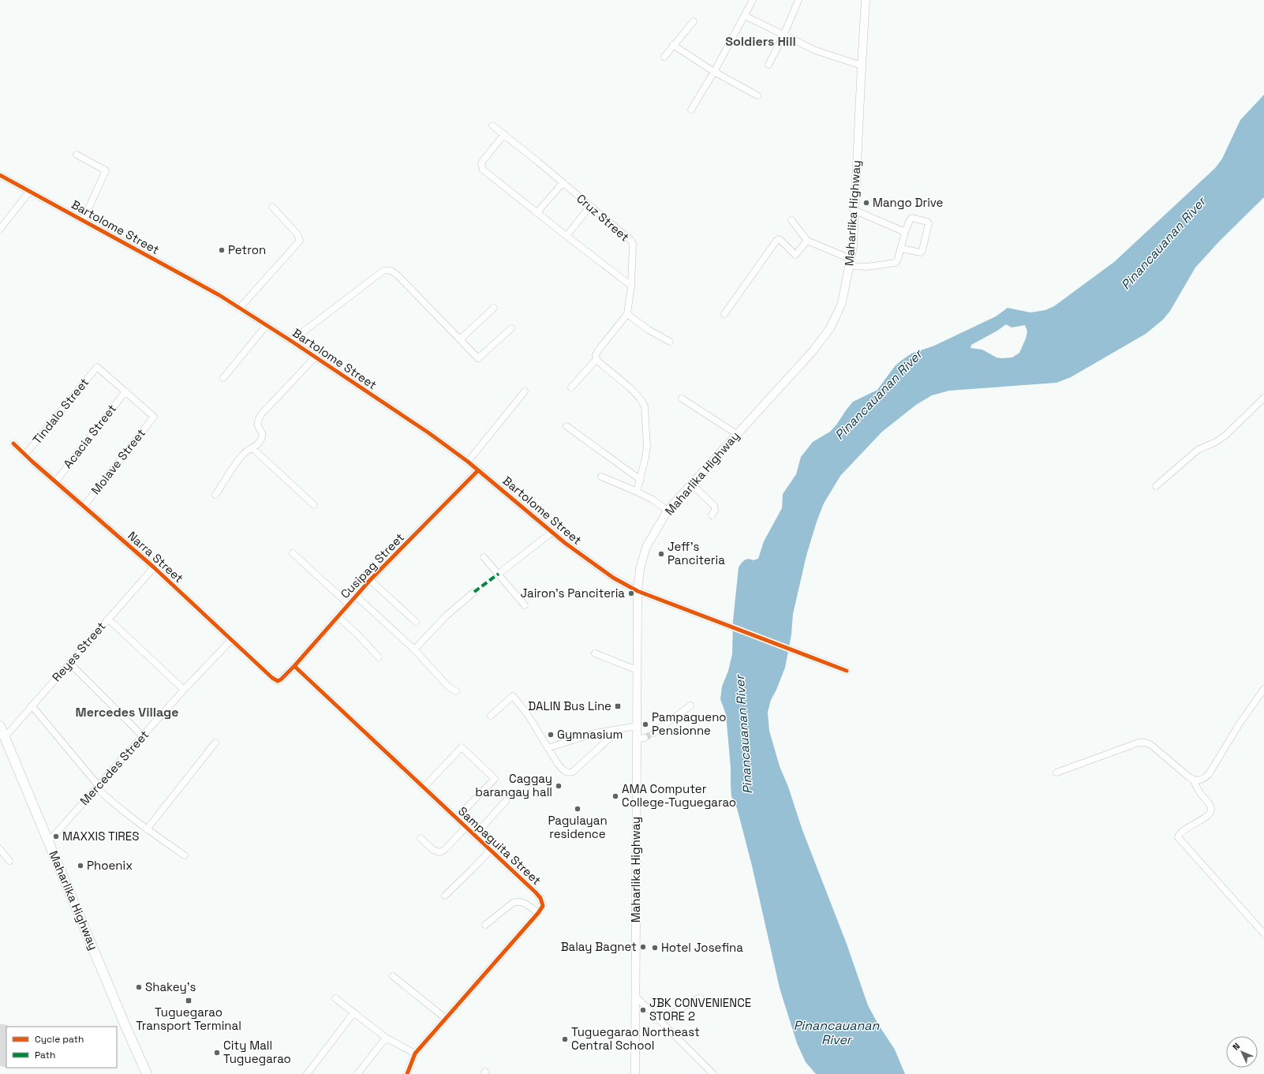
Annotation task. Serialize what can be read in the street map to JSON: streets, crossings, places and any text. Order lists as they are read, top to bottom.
{
  "streets": {
    "highway": ["Maharlika Highway"],
    "street": [
      "Cruz Street",
      "Bartolome Street",
      "Tindalo Street",
      "Acacia Street",
      "Molave Street",
      "Narra Street",
      "Cusipag Street",
      "Reyes Street",
      "Mercedes Street",
      "Sampaguita Street"
    ]
  },
  "crossings": [
    ["Maharlika Highway", "Bartolome Street"],
    ["Maharlika Highway", "Reyes Street"],
    ["Maharlika Highway", "Mercedes Street"],
    ["Bartolome Street", "Cusipag Street"],
    ["Tindalo Street", "Acacia Street"],
    ["Tindalo Street", "Molave Street"],
    ["Tindalo Street", "Narra Street"],
    ["Acacia Street", "Molave Street"],
    ["Acacia Street", "Narra Street"],
    ["Molave Street", "Narra Street"],
    ["Narra Street", "Cusipag Street"],
    ["Narra Street", "Reyes Street"],
    ["Narra Street", "Mercedes Street"],
    ["Cusipag Street", "Sampaguita Street"]
  ],
  "districts": ["Soldiers Hill", "Mercedes Village"],
  "water": ["Pinancauanan River"],
  "places": {
    "other": [
      "Mango Drive",
      "Petron",
      "Jeff's Panciteria",
      "Jairon's Panciteria",
      "Pampagueno Pensionne",
      "Gymnasium",
      "Caggay barangay hall",
      "AMA Computer College-Tuguegarao",
      "Pagulayan residence",
      "MAXXIS TIRES",
      "Phoenix",
      "Balay Bagnet",
      "Hotel Josefina",
      "Shakey's",
      "JBK CONVENIENCE STORE 2",
      "Tuguegarao Northeast Central School",
      "City Mall Tuguegarao"
    ],
    "transit": ["DALIN Bus Line", "Tuguegarao Transport Terminal"]
  },
  "legend": ["Cycle path", "Path"],
  "north": "top left"
}
